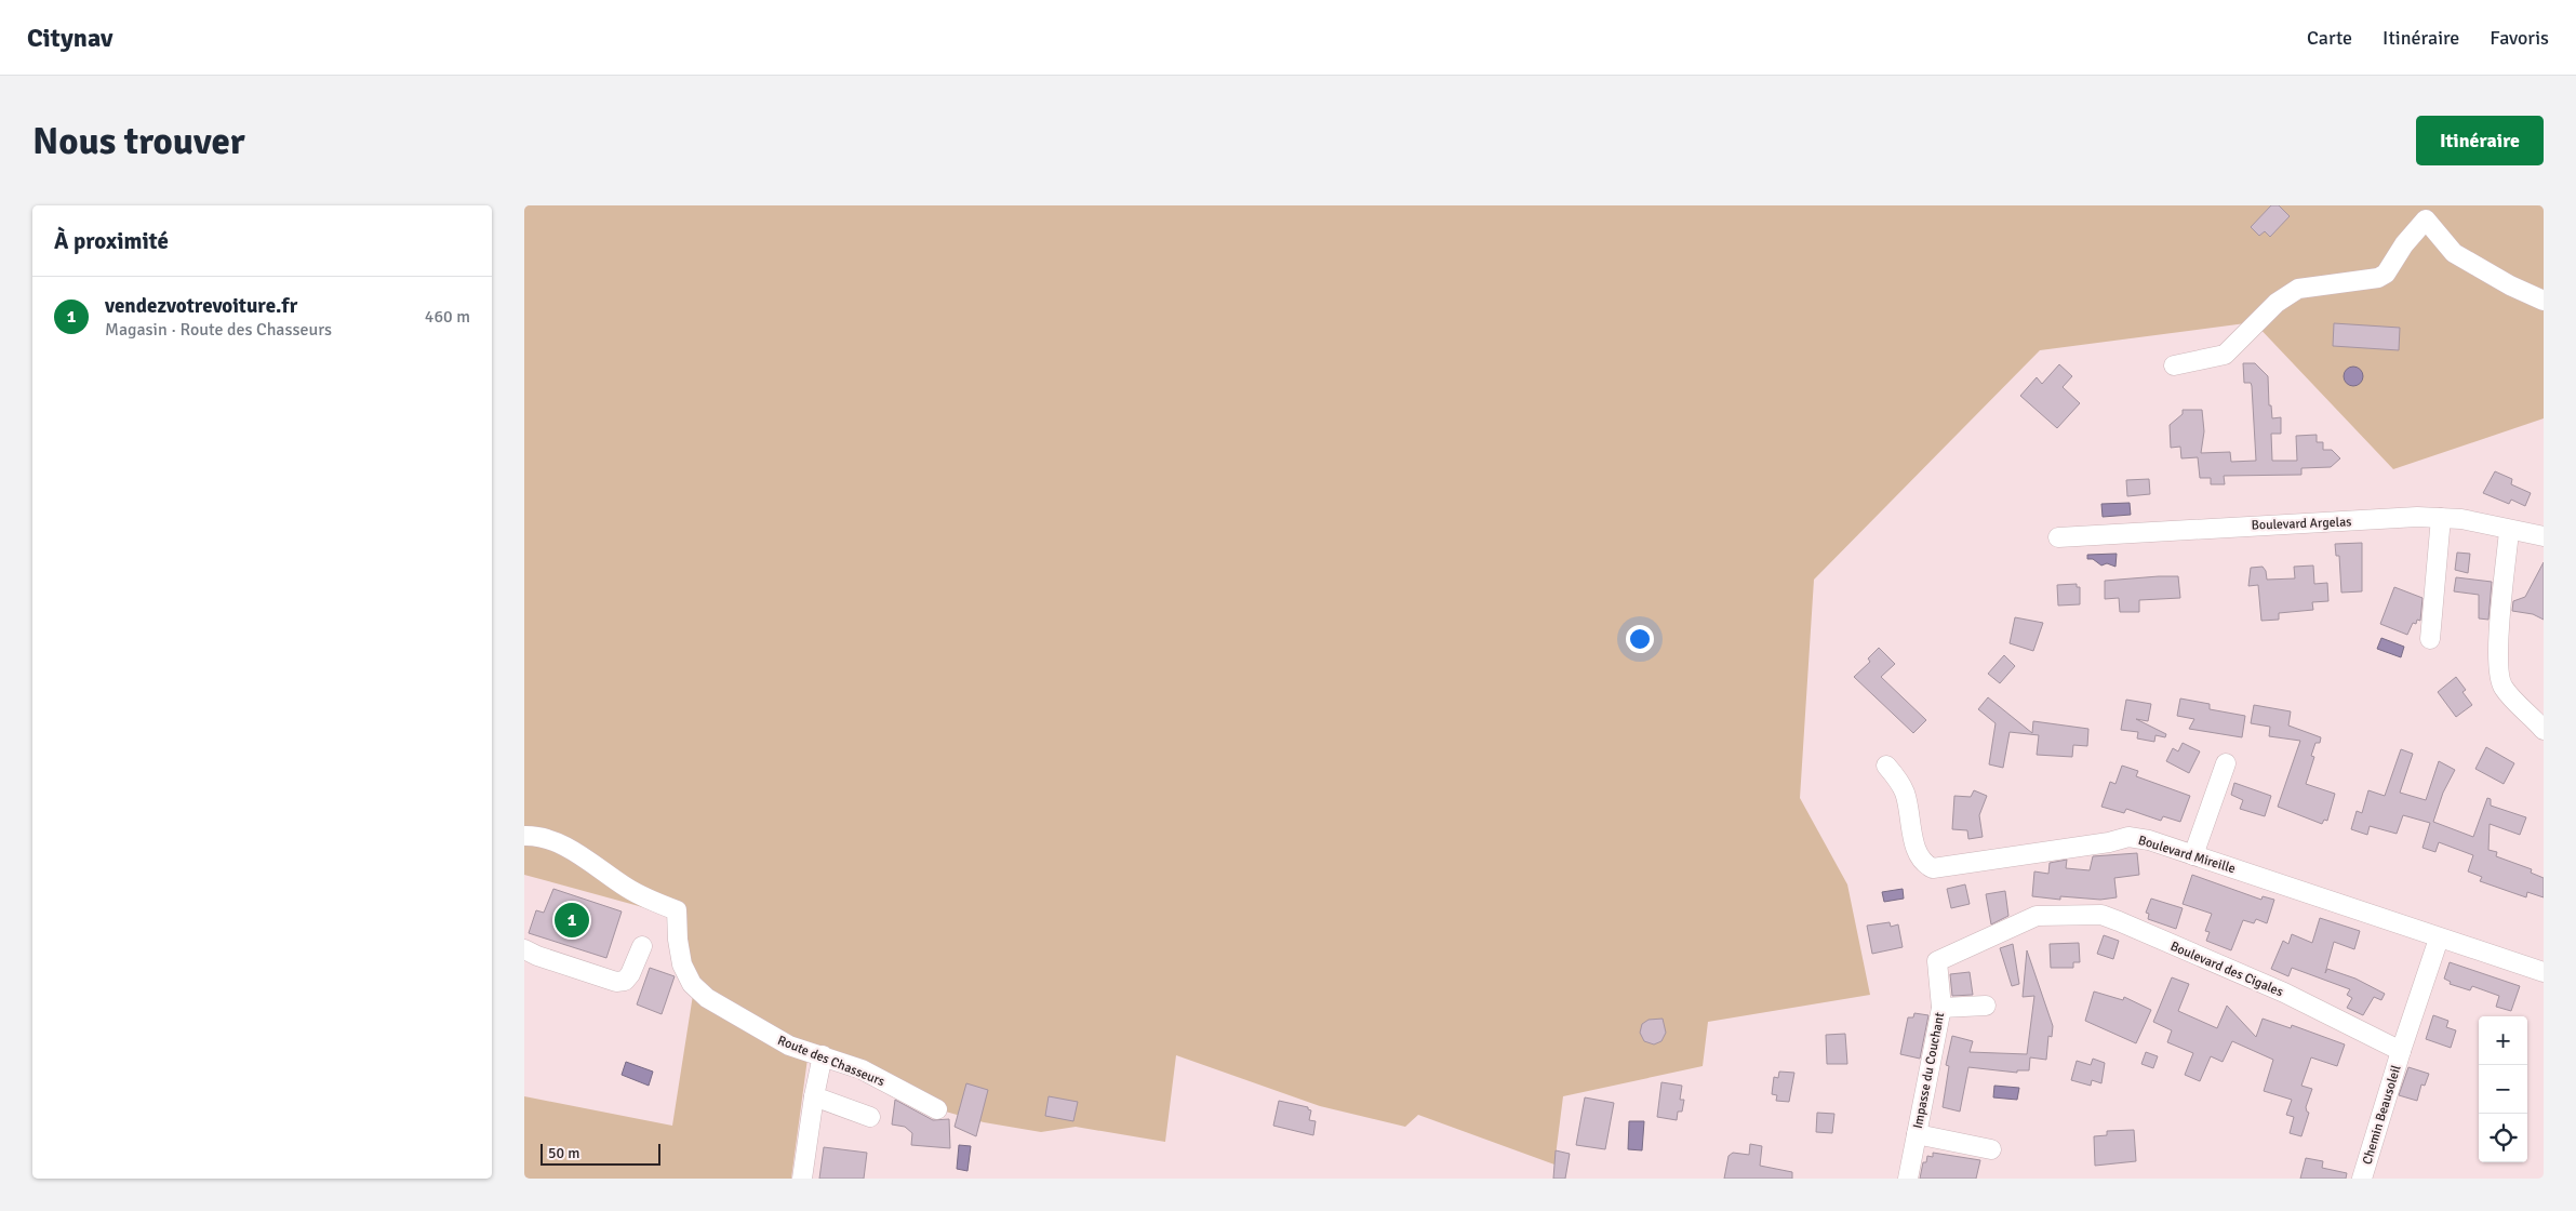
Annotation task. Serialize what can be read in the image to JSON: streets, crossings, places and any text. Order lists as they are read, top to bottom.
{
  "streets": {
    "street": [
      "Boulevard Argelas",
      "Boulevard Mireille",
      "Boulevard des Cigales",
      "Route des Chasseurs",
      "Impasse du Couchant",
      "Chemin Beausoleil"
    ]
  },
  "crossings": [
    ["Boulevard des Cigales", "Impasse du Couchant"],
    ["Boulevard des Cigales", "Chemin Beausoleil"]
  ],
  "scale_bar": "50 m",
  "page": {
    "header": "Citynav",
    "nav": ["Carte", "Itinéraire", "Favoris"],
    "buttons": "Itinéraire",
    "title": "Nous trouver",
    "heading": "À proximité",
    "list": [
      {
        "mark": "1",
        "name": "vendezvotrevoiture.fr",
        "note": "Magasin · Route des Chasseurs",
        "value": "460 m"
      }
    ],
    "pins": "1",
    "map_buttons": ["+", "−"],
    "scale": "50 m"
  }
}
